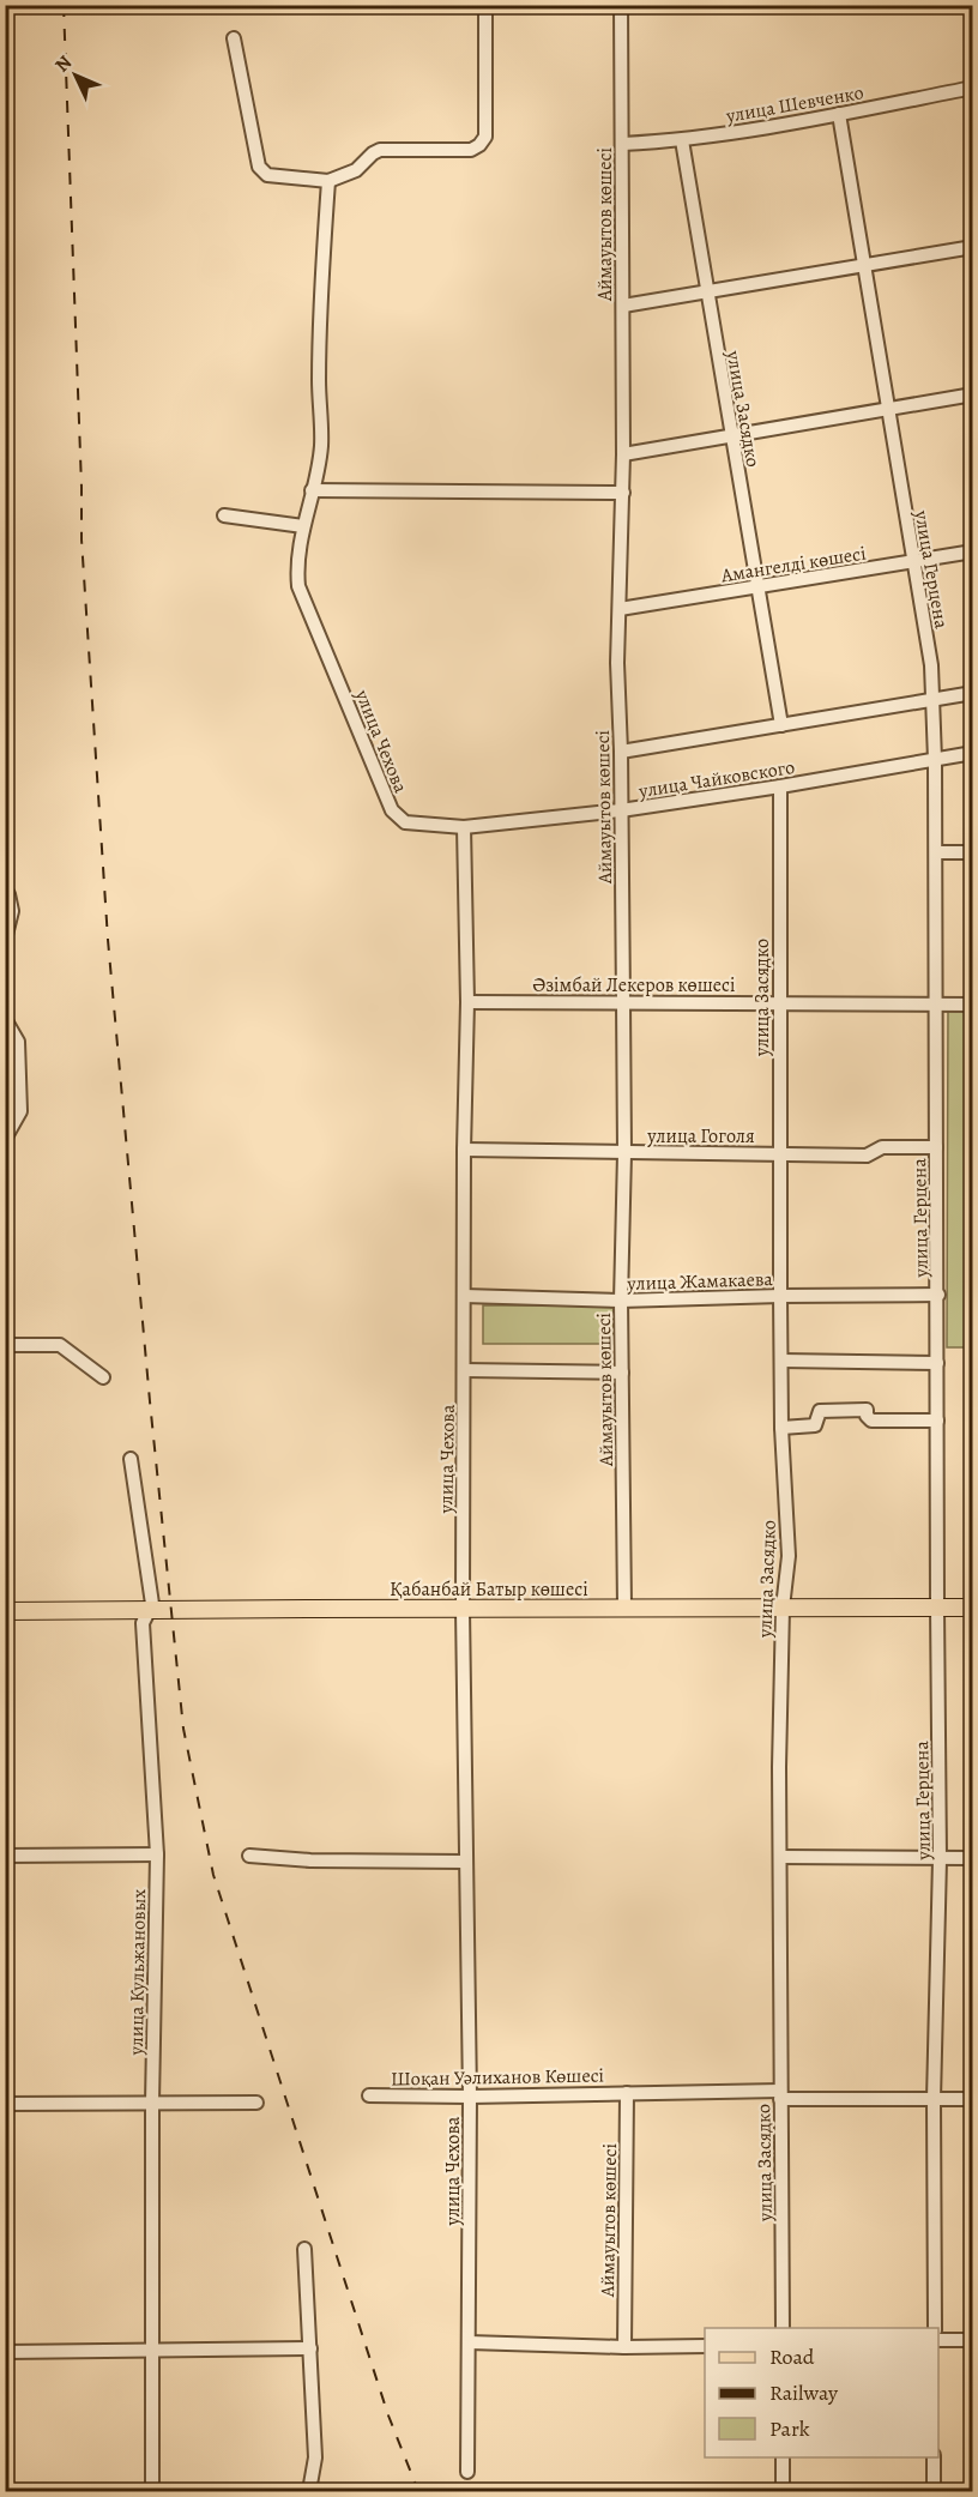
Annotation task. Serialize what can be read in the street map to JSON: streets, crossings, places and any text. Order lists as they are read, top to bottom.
{
  "streets": {
    "main road": ["Қабанбай Батыр көшесі"],
    "street": [
      "улица Шевченко",
      "Аймауытов көшесі",
      "улица Засядко",
      "Амангелді көшесі",
      "улица Герцена",
      "улица Чехова",
      "улица Чайковского",
      "Әзімбай Лекеров көшесі",
      "улица Гоголя",
      "улица Жамакаева",
      "улица Кульжановых",
      "Шоқан Уәлиханов Көшесі"
    ]
  },
  "crossings": [
    ["улица Шевченко", "Аймауытов көшесі"],
    ["улица Шевченко", "улица Засядко"],
    ["улица Шевченко", "улица Герцена"],
    ["Аймауытов көшесі", "Амангелді көшесі"],
    ["Аймауытов көшесі", "улица Чайковского"],
    ["Аймауытов көшесі", "Әзімбай Лекеров көшесі"],
    ["Аймауытов көшесі", "улица Гоголя"],
    ["Аймауытов көшесі", "улица Жамакаева"],
    ["Аймауытов көшесі", "Қабанбай Батыр көшесі"],
    ["Аймауытов көшесі", "Шоқан Уәлиханов Көшесі"],
    ["улица Засядко", "Амангелді көшесі"],
    ["улица Засядко", "улица Чайковского"],
    ["улица Засядко", "Әзімбай Лекеров көшесі"],
    ["улица Засядко", "улица Гоголя"],
    ["улица Засядко", "улица Жамакаева"],
    ["улица Засядко", "Қабанбай Батыр көшесі"],
    ["улица Засядко", "Шоқан Уәлиханов Көшесі"],
    ["Амангелді көшесі", "улица Герцена"],
    ["улица Герцена", "улица Чайковского"],
    ["улица Герцена", "Әзімбай Лекеров көшесі"],
    ["улица Герцена", "улица Гоголя"],
    ["улица Герцена", "улица Жамакаева"],
    ["улица Герцена", "Қабанбай Батыр көшесі"],
    ["улица Чехова", "улица Чайковского"],
    ["улица Чехова", "Әзімбай Лекеров көшесі"],
    ["улица Чехова", "улица Гоголя"],
    ["улица Чехова", "улица Жамакаева"],
    ["улица Чехова", "Қабанбай Батыр көшесі"],
    ["улица Чехова", "Шоқан Уәлиханов Көшесі"],
    ["Қабанбай Батыр көшесі", "улица Кульжановых"]
  ],
  "legend": ["Road", "Railway", "Park"],
  "north": "top left"
}
